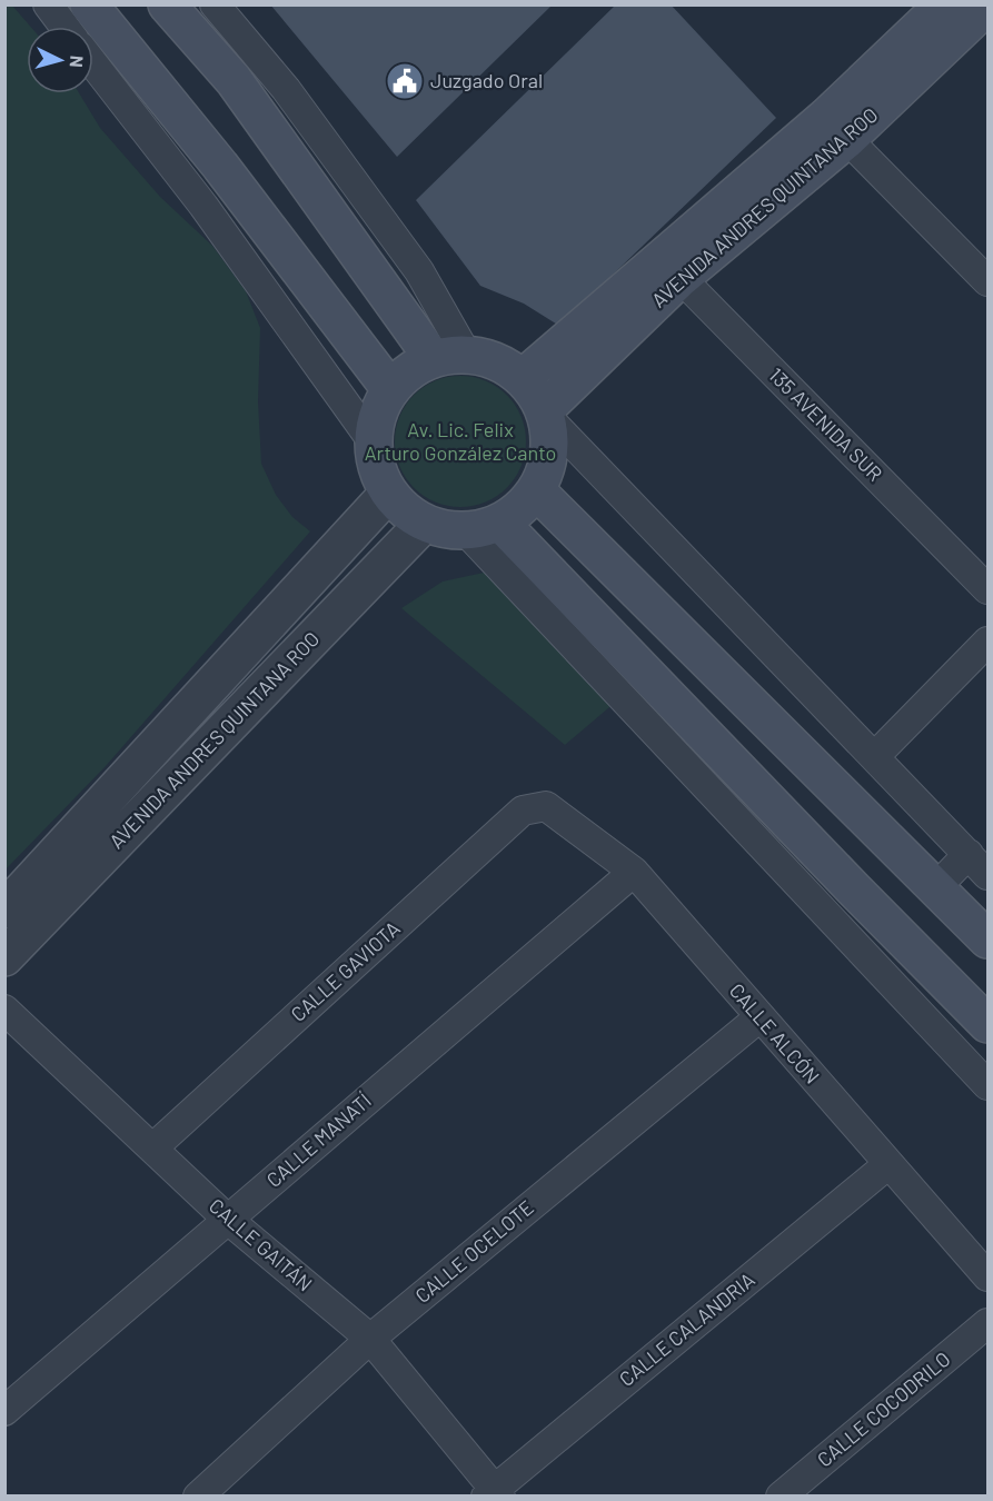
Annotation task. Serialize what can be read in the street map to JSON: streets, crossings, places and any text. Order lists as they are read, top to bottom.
{
  "streets": {
    "main road": ["AVENIDA ANDRES QUINTANA ROO"],
    "street": [
      "135 AVENIDA SUR",
      "CALLE GAVIOTA",
      "CALLE ALCÓN",
      "CALLE MANATÍ",
      "CALLE GAITÁN",
      "CALLE OCELOTE",
      "CALLE CALANDRIA",
      "CALLE COCODRILO"
    ]
  },
  "crossings": [
    ["AVENIDA ANDRES QUINTANA ROO", "135 AVENIDA SUR"],
    ["CALLE GAVIOTA", "CALLE ALCÓN"],
    ["CALLE GAVIOTA", "CALLE GAITÁN"],
    ["CALLE ALCÓN", "CALLE MANATÍ"],
    ["CALLE ALCÓN", "CALLE OCELOTE"],
    ["CALLE ALCÓN", "CALLE CALANDRIA"],
    ["CALLE MANATÍ", "CALLE GAITÁN"],
    ["CALLE GAITÁN", "CALLE OCELOTE"],
    ["CALLE GAITÁN", "CALLE CALANDRIA"]
  ],
  "parks": ["Av. Lic. Felix Arturo González Canto"],
  "places": {
    "public building": ["Juzgado Oral"]
  },
  "north": "right"
}
